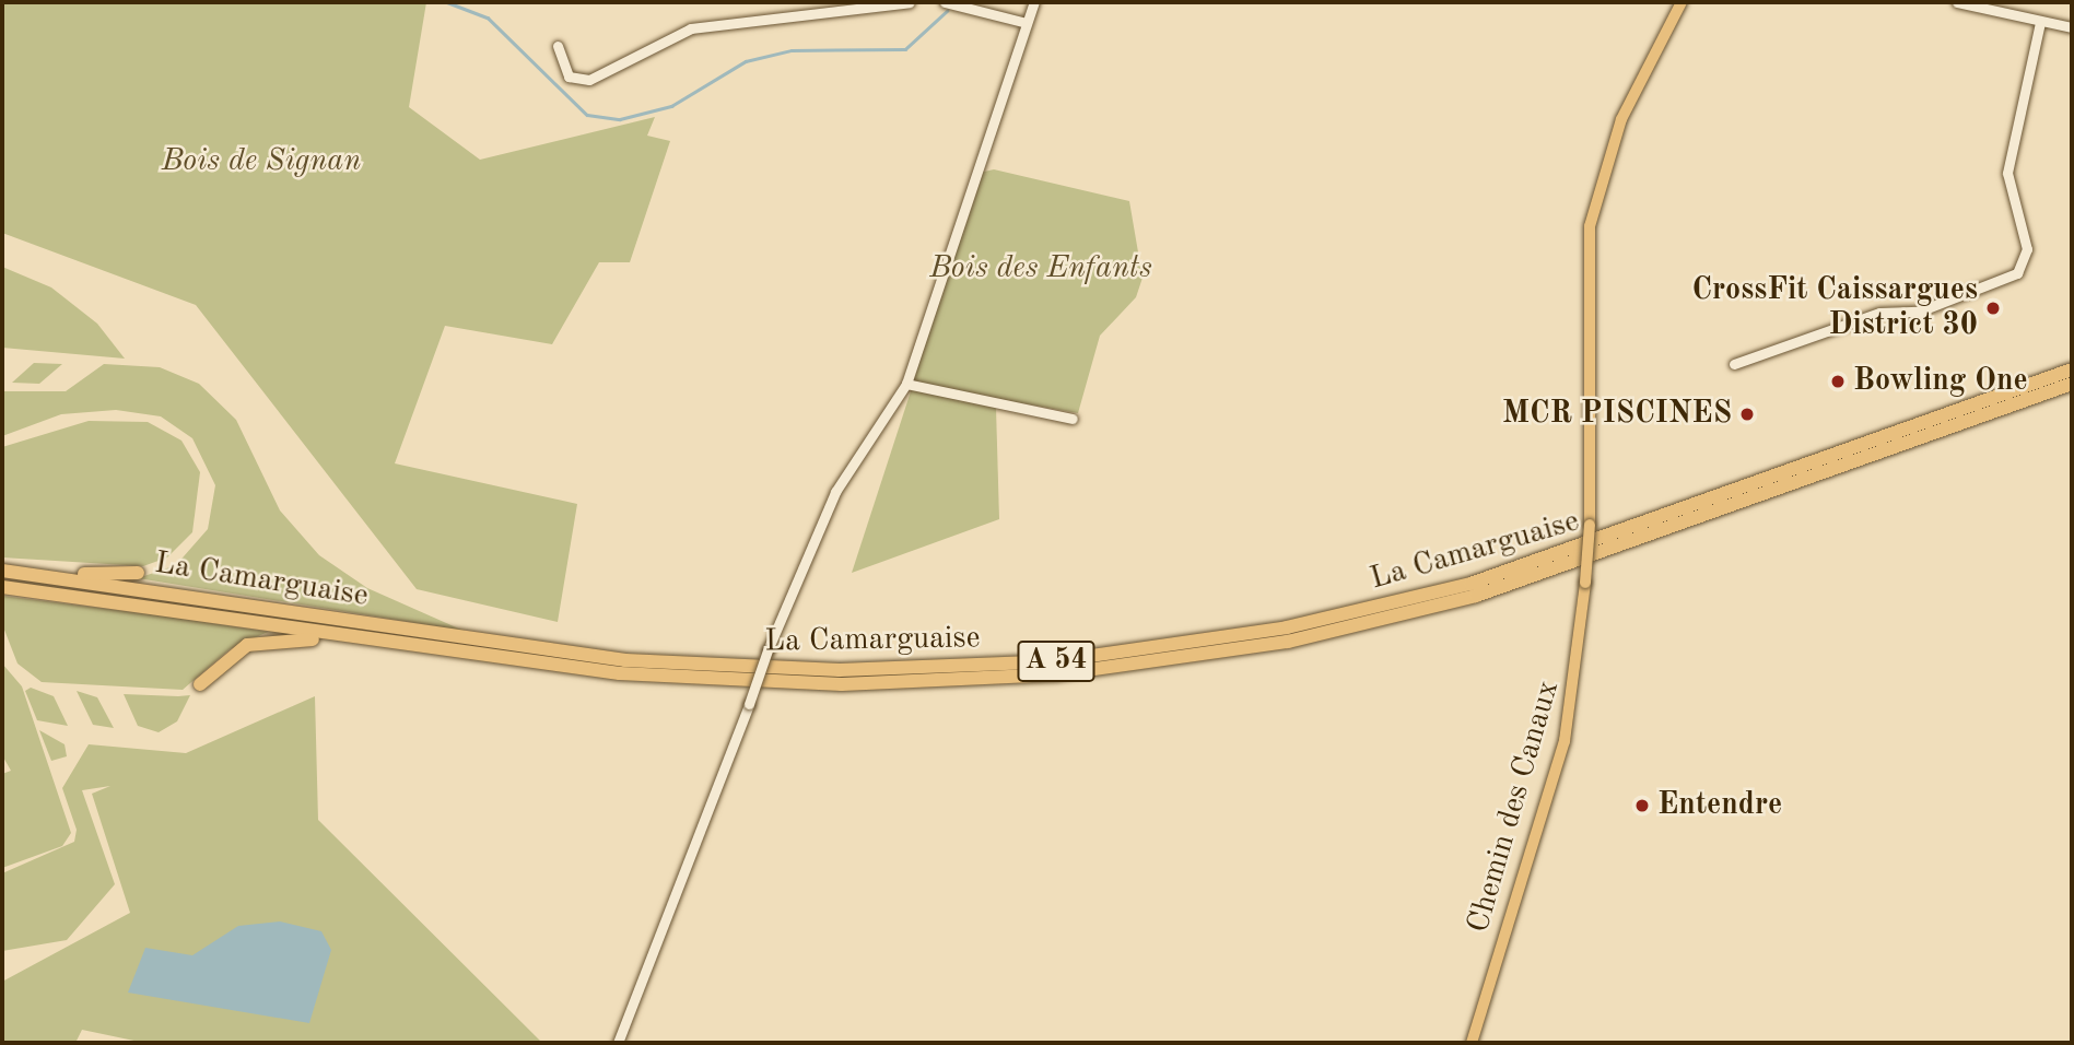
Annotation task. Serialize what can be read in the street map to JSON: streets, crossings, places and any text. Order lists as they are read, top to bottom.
{
  "streets": {
    "highway": ["La Camarguaise", "A 54"],
    "main road": ["Chemin des Canaux"]
  },
  "parks": ["Bois de Signan", "Bois des Enfants"],
  "places": [
    "CrossFit Caissargues District 30",
    "Bowling One",
    "MCR PISCINES",
    "Entendre"
  ]
}
